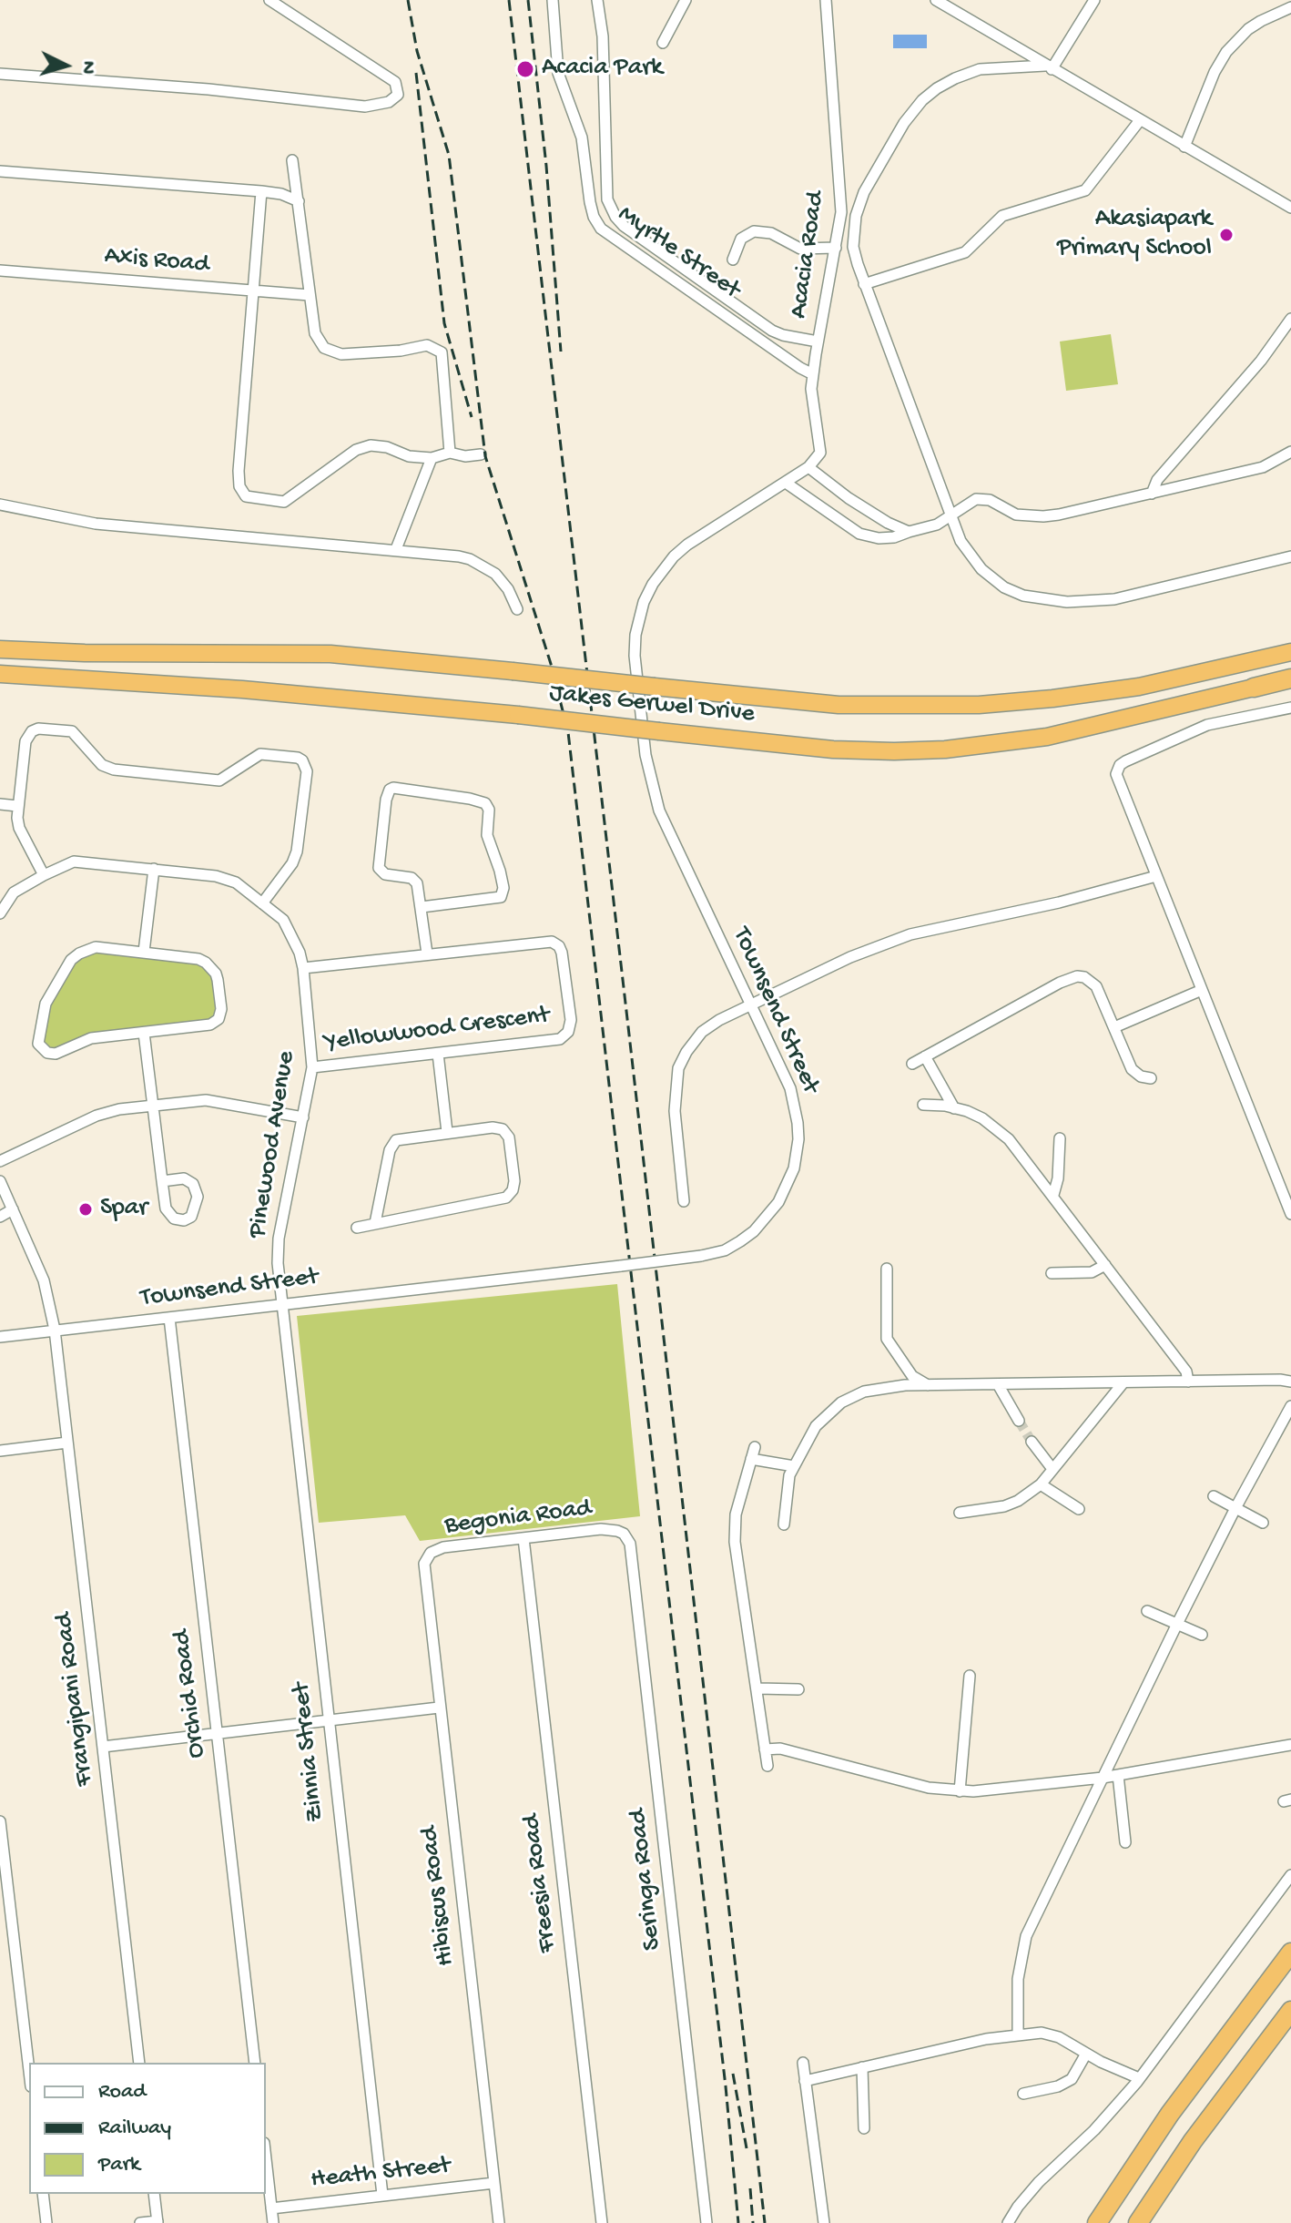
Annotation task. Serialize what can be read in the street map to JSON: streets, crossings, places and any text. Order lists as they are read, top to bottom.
{
  "streets": {
    "highway": ["Jakes Gerwel Drive"],
    "street": [
      "Myrtle Street",
      "Acacia Road",
      "Axis Road",
      "Townsend Street",
      "Yellowwood Crescent",
      "Pinewood Avenue",
      "Begonia Road",
      "Orchid Road",
      "Frangipani Road",
      "Zinnia Street",
      "Seringa Road",
      "Freesia Road",
      "Hibiscus Road",
      "Heath Street"
    ]
  },
  "crossings": [
    ["Myrtle Street", "Acacia Road"],
    ["Acacia Road", "Townsend Street"],
    ["Townsend Street", "Pinewood Avenue"],
    ["Townsend Street", "Orchid Road"],
    ["Townsend Street", "Frangipani Road"],
    ["Townsend Street", "Zinnia Street"],
    ["Yellowwood Crescent", "Pinewood Avenue"],
    ["Pinewood Avenue", "Zinnia Street"],
    ["Begonia Road", "Seringa Road"],
    ["Begonia Road", "Freesia Road"],
    ["Begonia Road", "Hibiscus Road"],
    ["Zinnia Street", "Heath Street"],
    ["Hibiscus Road", "Heath Street"]
  ],
  "places": ["Acacia Park", "Akasiapark Primary School", "Spar"],
  "legend": ["Road", "Railway", "Park"],
  "north": "right"
}
